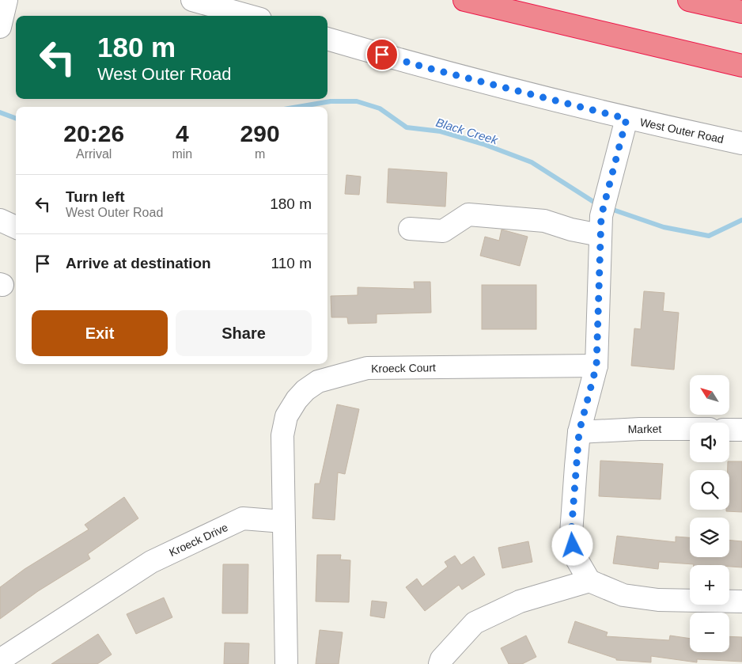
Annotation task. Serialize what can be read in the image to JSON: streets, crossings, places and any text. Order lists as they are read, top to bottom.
{
  "streets": {
    "street": [
      "West Outer Road",
      "Kroeck Court",
      "Market",
      "Kroeck Drive"
    ]
  },
  "crossings": [
    ["Kroeck Court", "Kroeck Drive"]
  ],
  "water": ["Black Creek"],
  "north": "top left",
  "page": {
    "turn": ["180 m", "West Outer Road"],
    "eta": [
      "20:26",
      "Arrival",
      "4",
      "min",
      "290",
      "m"
    ],
    "list": [
      {
        "name": "Turn left",
        "note": "West Outer Road",
        "value": "180 m"
      },
      {
        "name": "Arrive at destination",
        "value": "110 m"
      }
    ],
    "buttons": ["Exit", "Share"],
    "map_buttons": ["+", "−"]
  }
}
